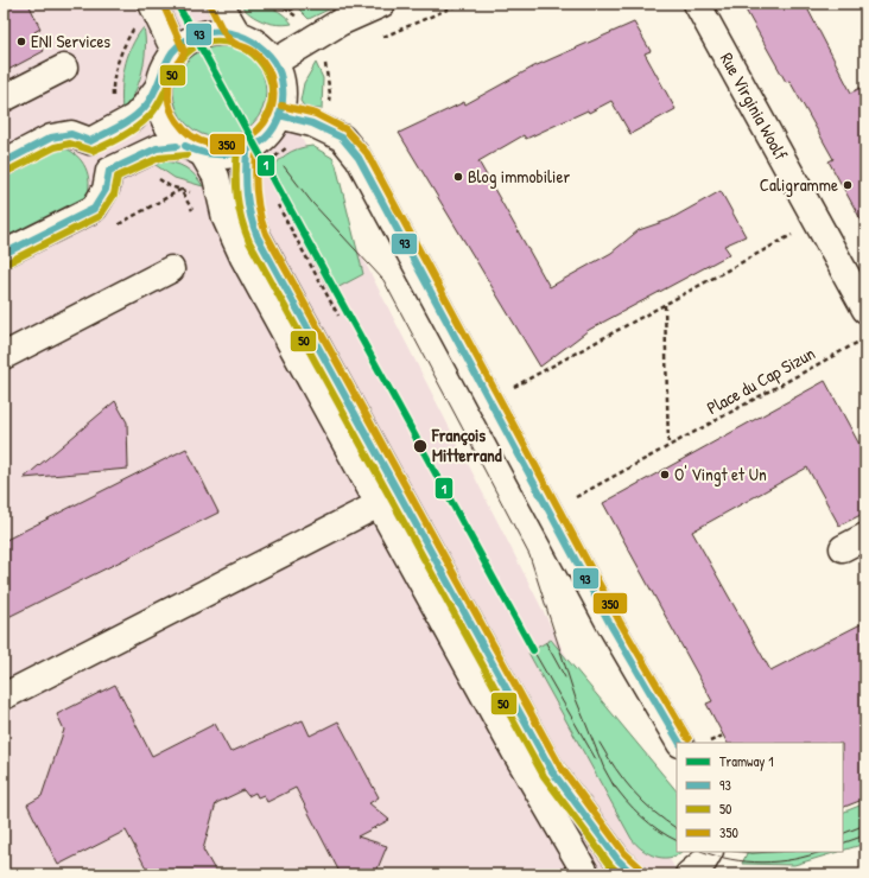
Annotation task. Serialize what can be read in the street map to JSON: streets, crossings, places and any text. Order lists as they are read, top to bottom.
{
  "streets": {
    "street": ["Rue Virginia Woolf"],
    "path": ["Place du Cap Sizun"]
  },
  "places": [
    "ENI Services",
    "Blog immobilier",
    "Caligramme",
    "François Mitterrand",
    "O' Vingt et Un"
  ],
  "lines": [
    "tram line 1",
    "transit line 350",
    "transit line 93",
    "transit line 50"
  ],
  "legend": [
    "Tramway 1",
    "93",
    "50",
    "350"
  ]
}
